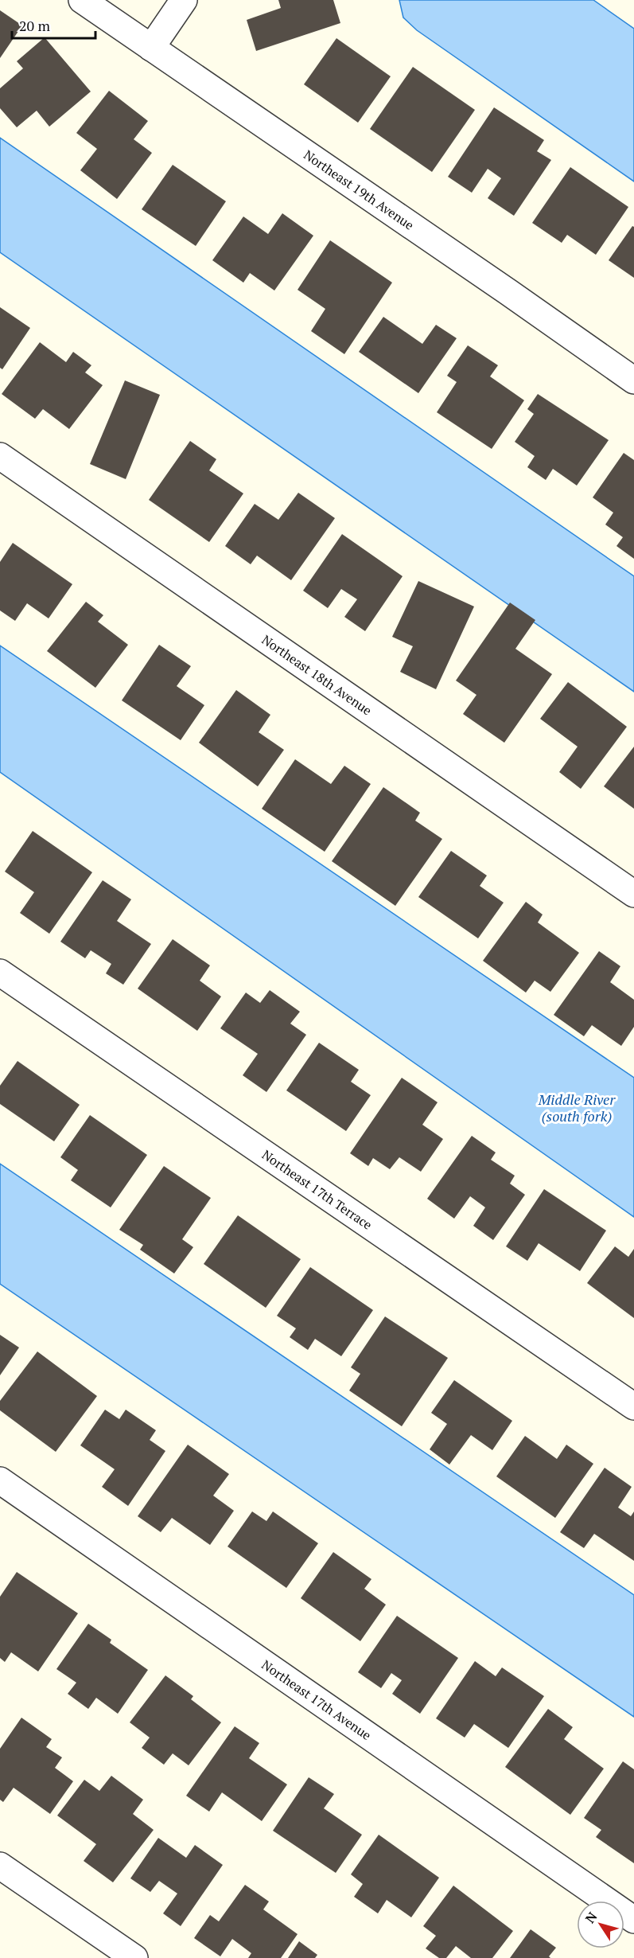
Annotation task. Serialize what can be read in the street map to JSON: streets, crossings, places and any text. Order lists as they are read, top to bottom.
{
  "streets": {
    "street": [
      "Northeast 19th Avenue",
      "Northeast 18th Avenue",
      "Northeast 17th Terrace",
      "Northeast 17th Avenue"
    ]
  },
  "water": ["Middle River (south fork)"],
  "scale_bar": "20 m",
  "north": "top left"
}
